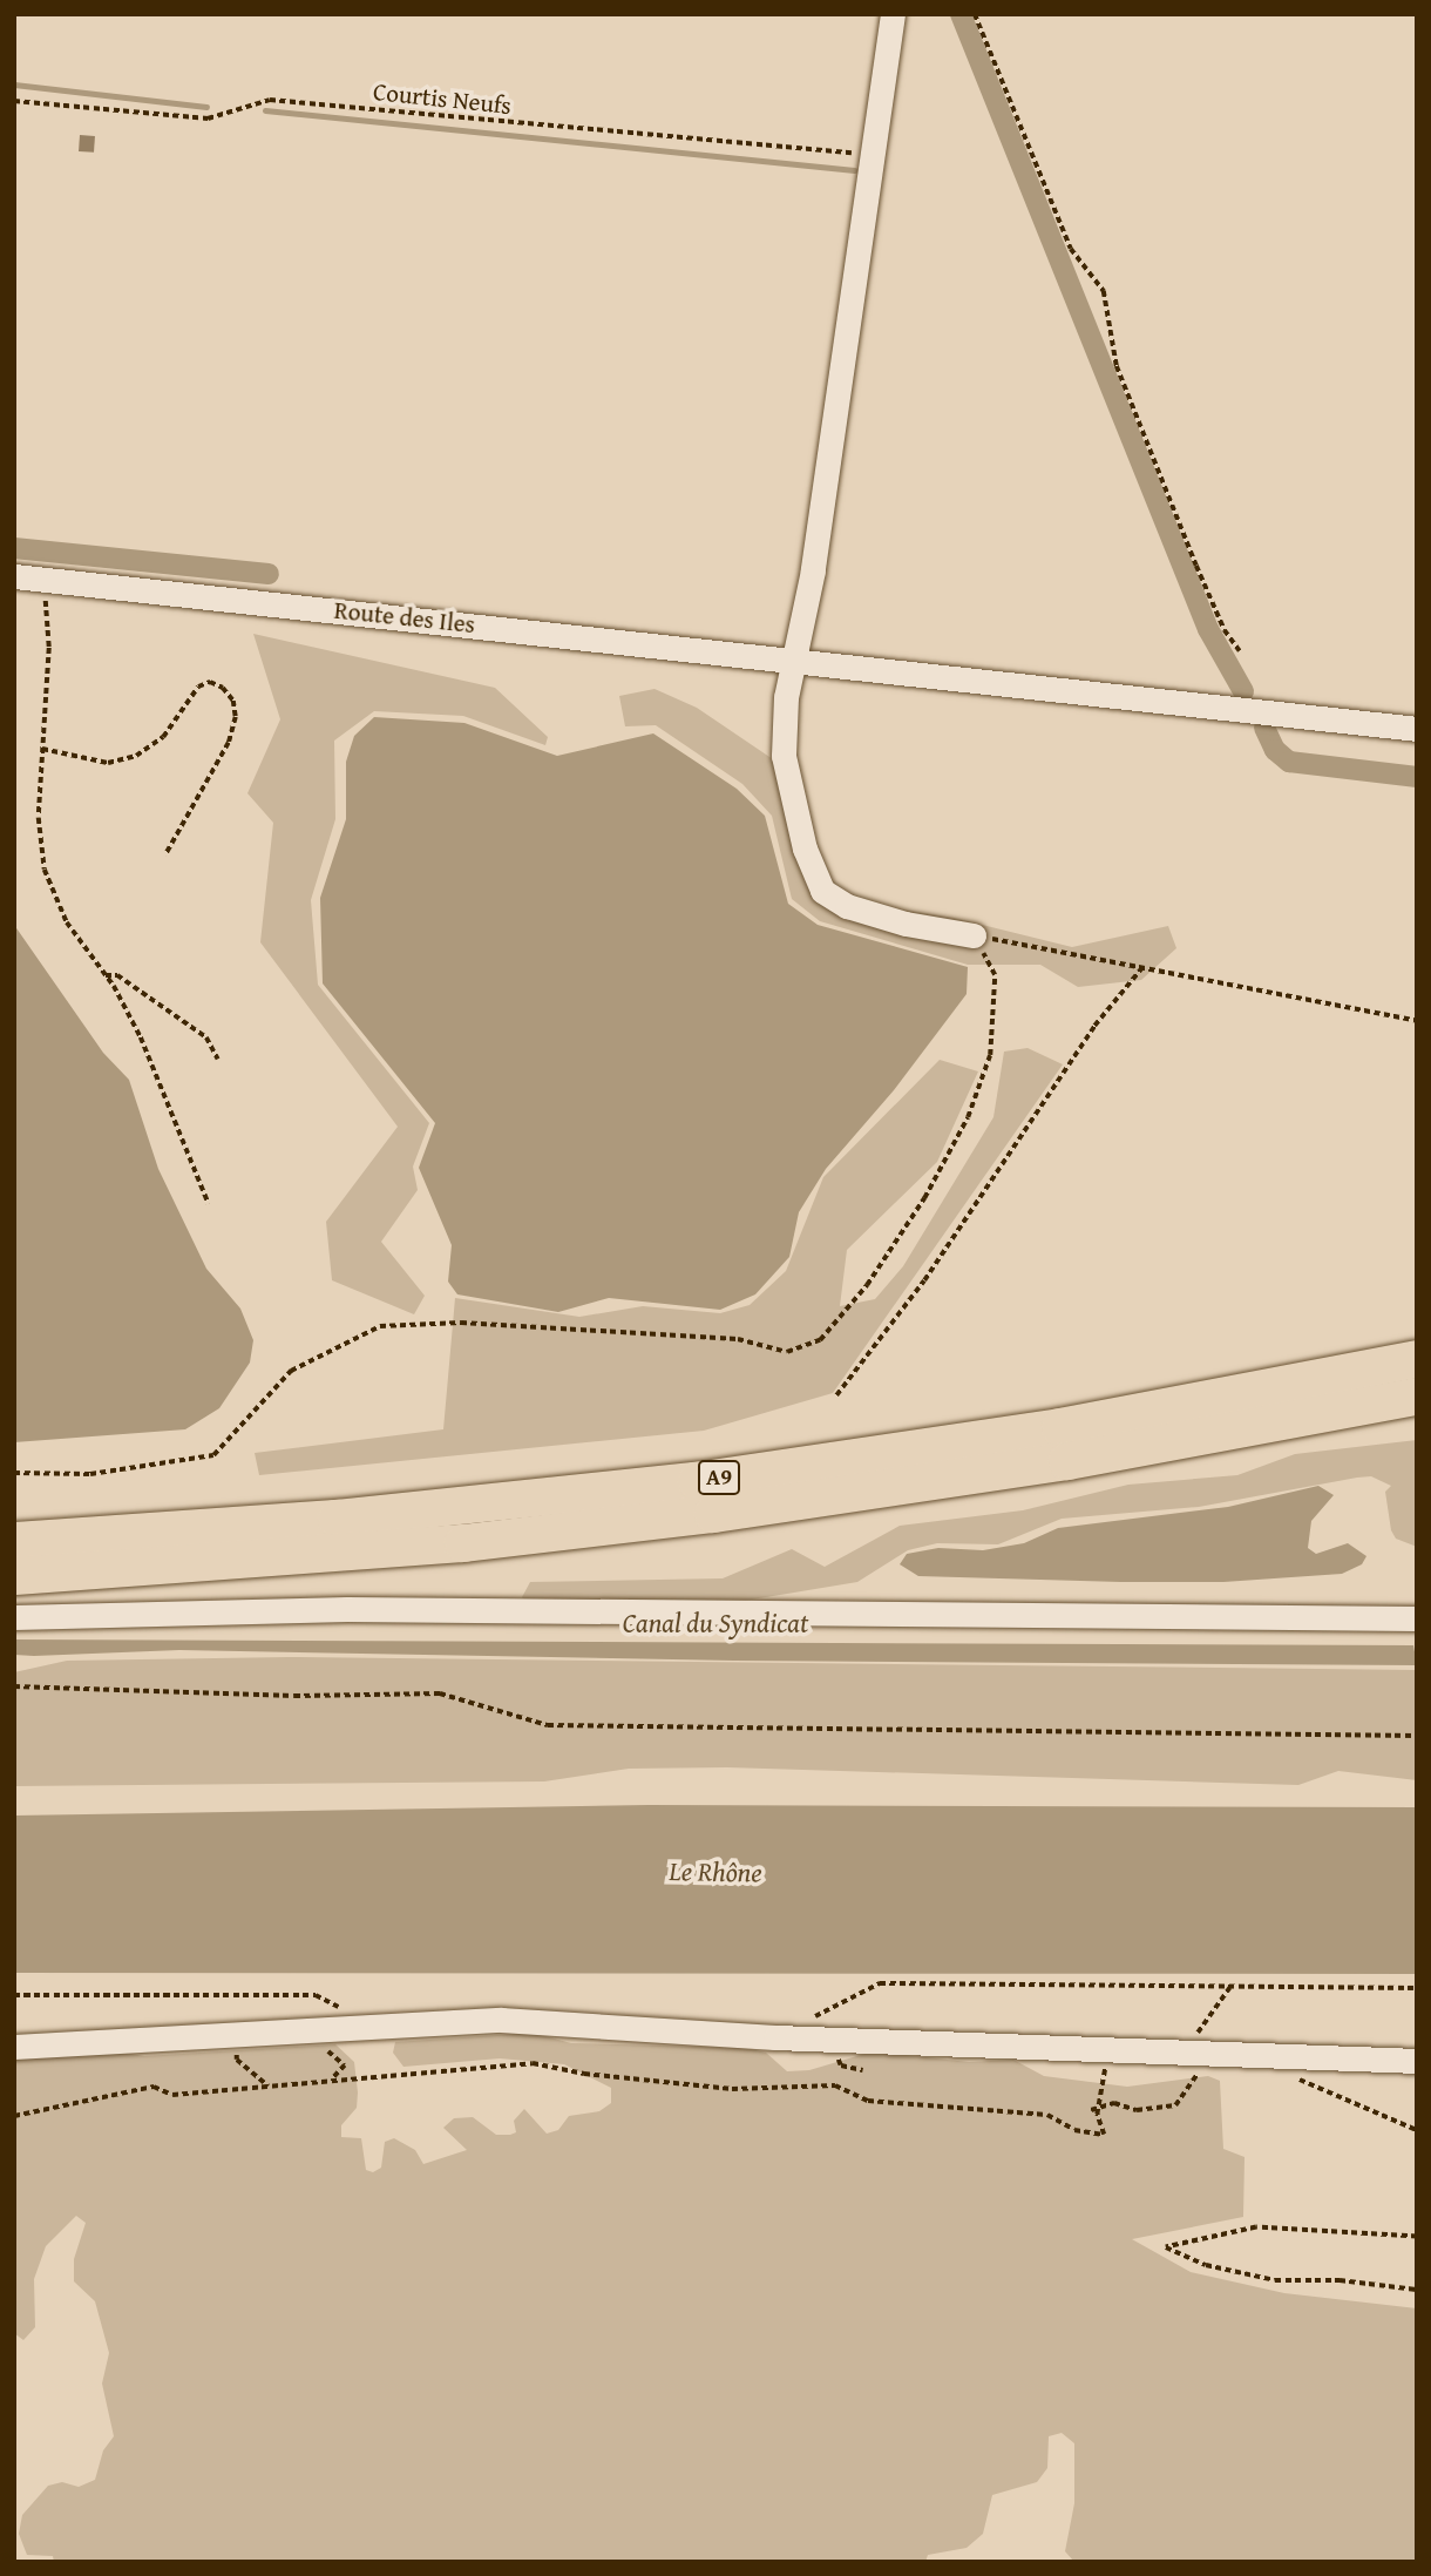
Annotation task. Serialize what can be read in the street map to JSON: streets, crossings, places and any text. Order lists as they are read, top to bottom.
{
  "streets": {
    "highway": ["A9"],
    "street": ["Route des Iles"],
    "path": ["Courtis Neufs"]
  },
  "water": ["Canal du Syndicat", "Le Rhône"]
}
